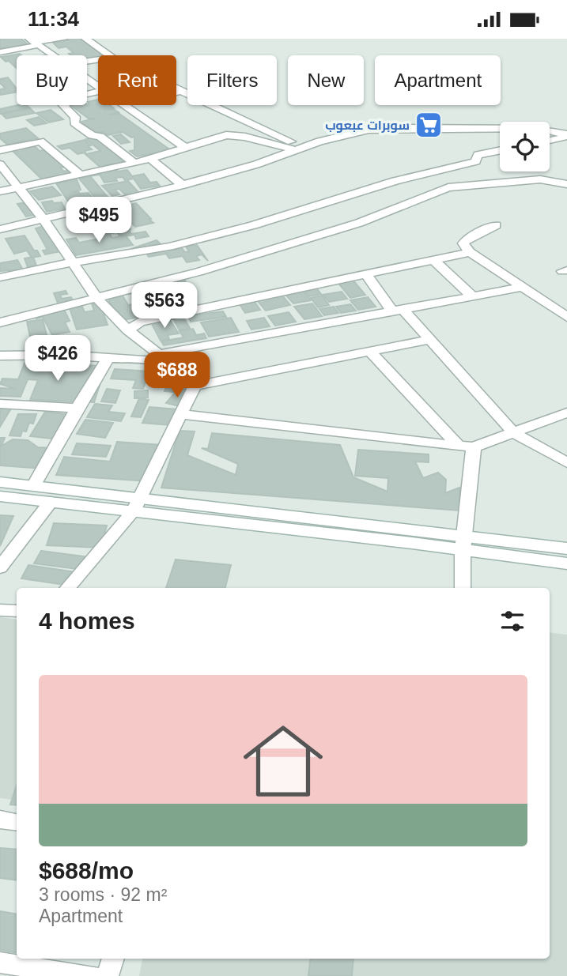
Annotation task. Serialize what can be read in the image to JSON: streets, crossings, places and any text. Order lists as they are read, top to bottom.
{
  "places": {
    "supermarket": ["سوبرات عبعوب"]
  },
  "page": {
    "status": "11:34",
    "chip": [
      "Buy",
      "Rent",
      "Filters",
      "New",
      "Apartment"
    ],
    "price": [
      "$495",
      "$563",
      "$426",
      "$688"
    ],
    "heading": "4 homes",
    "list": [
      {
        "name": "$688/mo",
        "note": "3 rooms · 92 m² · Apartment"
      }
    ]
  }
}
